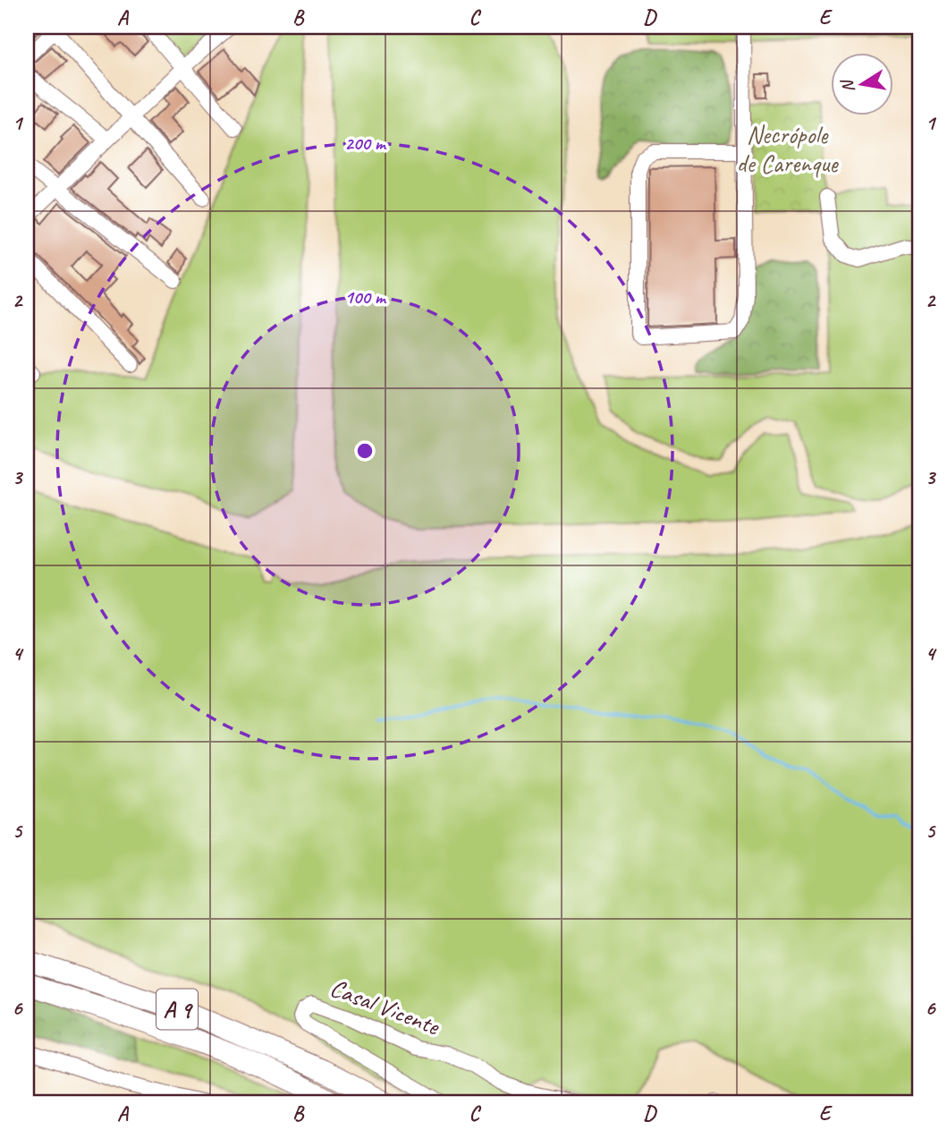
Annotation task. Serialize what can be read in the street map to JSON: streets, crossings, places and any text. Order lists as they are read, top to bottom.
{
  "streets": {
    "highway": ["A 9"],
    "street": ["Casal Vicente"]
  },
  "parks": ["Necrópole de Carenque"],
  "north": "left",
  "grid": {
    "columns": [
      "A",
      "B",
      "C",
      "D",
      "E"
    ],
    "rows": [
      "1",
      "2",
      "3",
      "4",
      "5",
      "6"
    ]
  },
  "rings": ["200 m", "100 m"]
}
